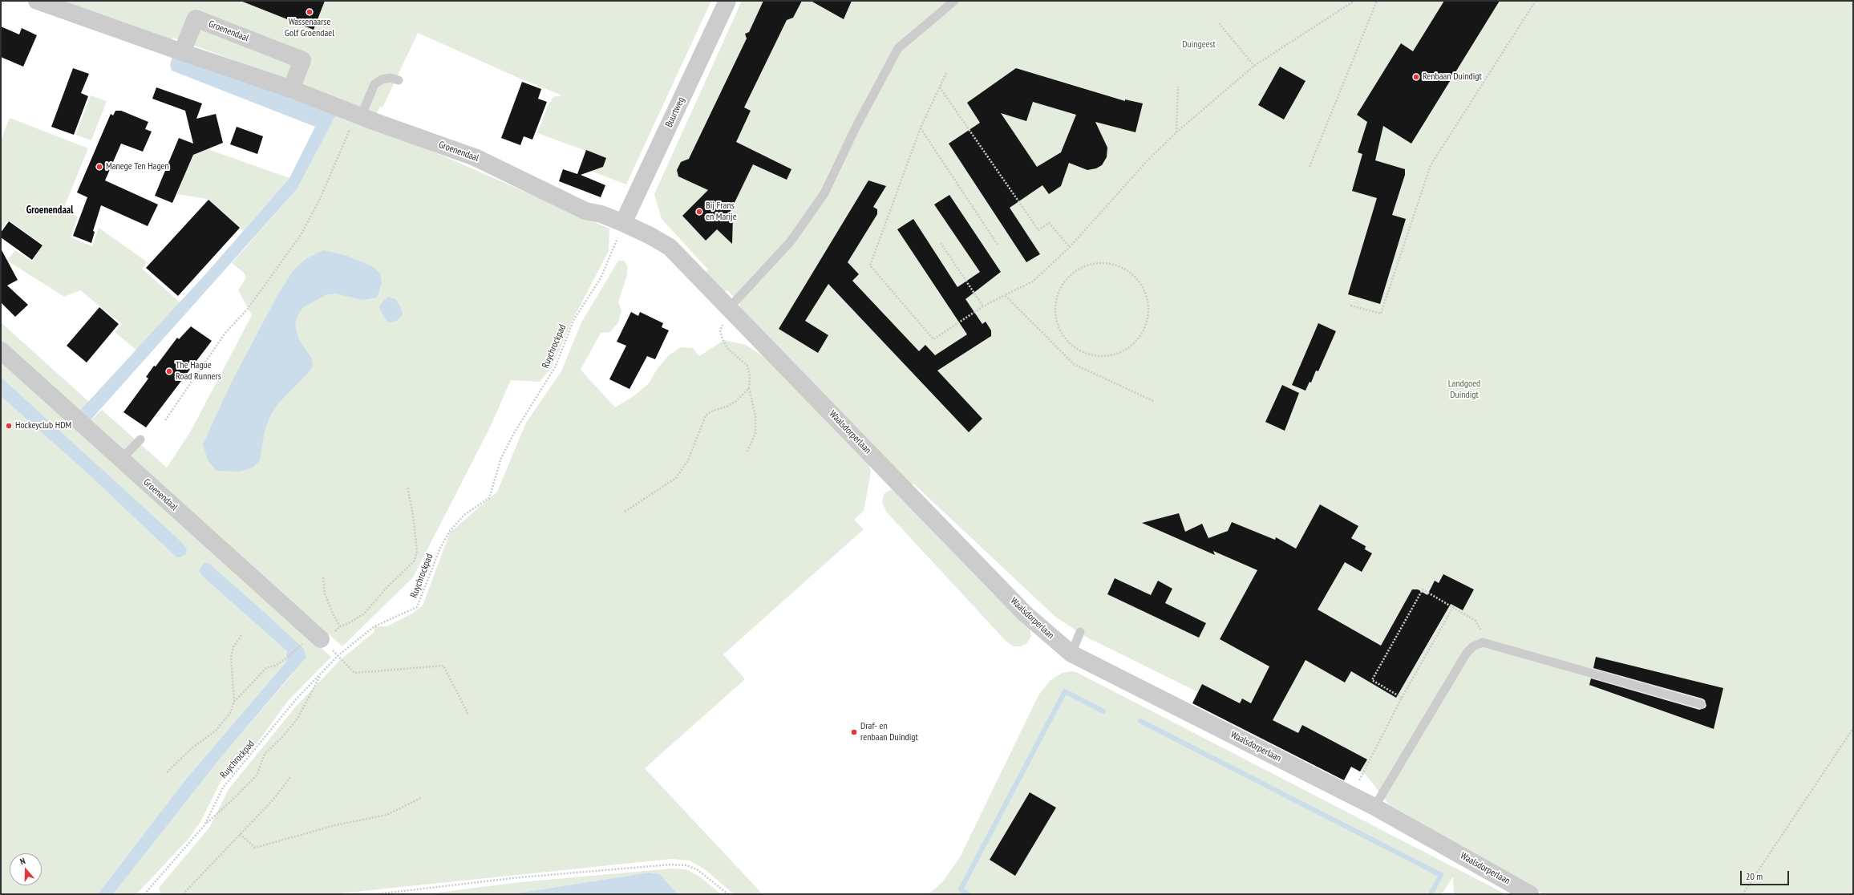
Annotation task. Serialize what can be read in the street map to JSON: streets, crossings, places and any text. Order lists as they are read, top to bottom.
{
  "streets": {
    "street": ["Groenendaal", "Buurtweg", "Waalsdorperlaan"],
    "path": ["Ruychrockpad"]
  },
  "crossings": [
    ["Groenendaal", "Buurtweg"],
    ["Groenendaal", "Waalsdorperlaan"],
    ["Buurtweg", "Waalsdorperlaan"]
  ],
  "districts": ["Groenendaal"],
  "parks": ["Duingeest", "Landgoed Duindigt"],
  "places": [
    "Wassenaarse Golf Groendael",
    "Renbaan Duindigt",
    "Manege Ten Hagen",
    "Bij Frans en Marije",
    "The Hague Road Runners",
    "Hockeyclub HDM",
    "Draf- en renbaan Duindigt"
  ],
  "scale_bar": "20 m",
  "north": "top"
}
